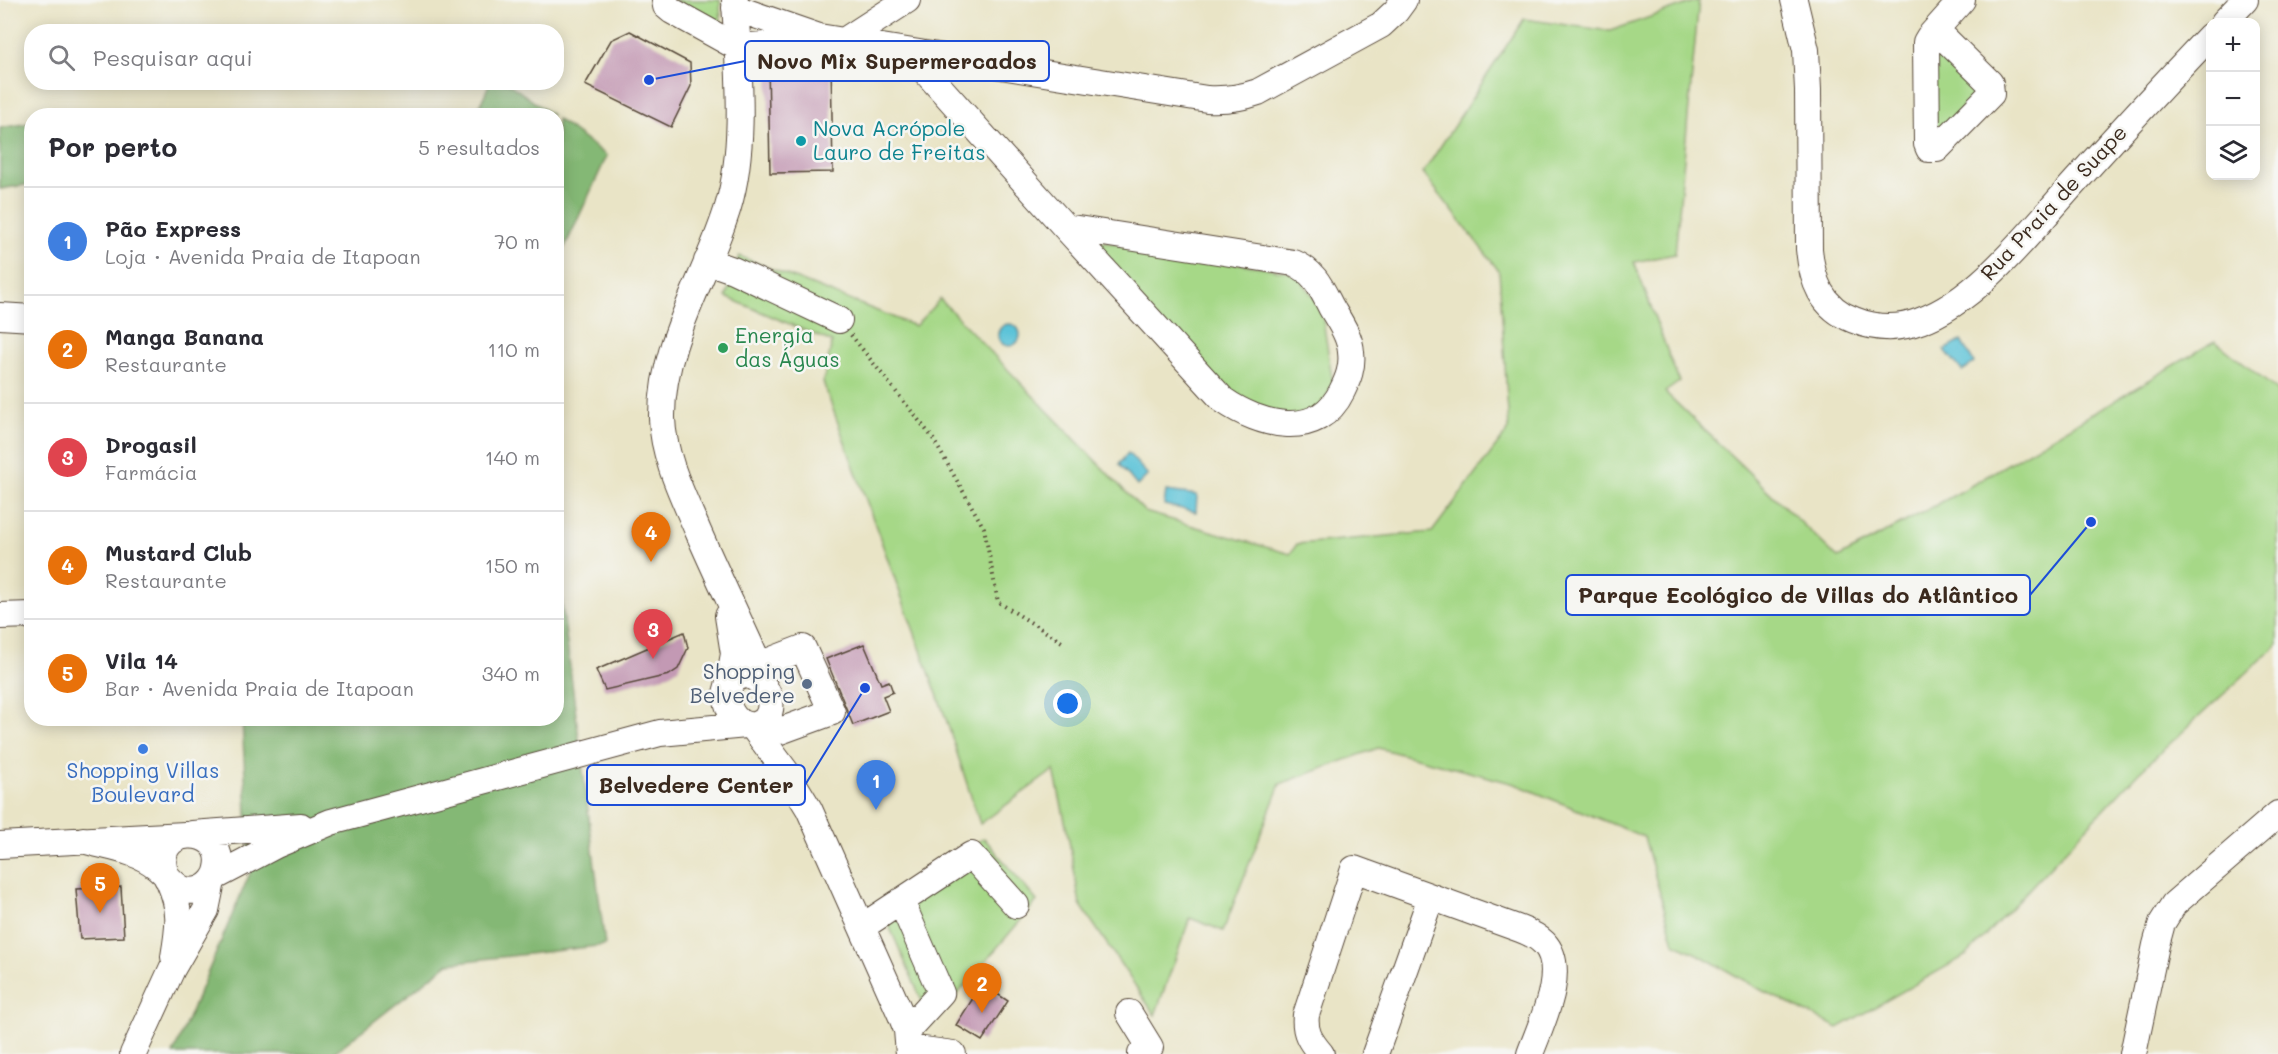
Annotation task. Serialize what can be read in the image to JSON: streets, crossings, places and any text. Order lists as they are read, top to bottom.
{
  "streets": {
    "street": ["Rua Praia de Suape"]
  },
  "places": [
    "Novo Mix Supermercados",
    "Nova Acrópole Lauro de Freitas",
    "Energia das Águas",
    "Parque Ecológico de Villas do Atlântico",
    "Shopping Belvedere",
    "Belvedere Center",
    "Shopping Villas Boulevard"
  ],
  "page": {
    "map_buttons": ["+", "−"],
    "search": "Pesquisar aqui",
    "heading": ["Por perto", "5 resultados"],
    "list": [
      {
        "mark": "1",
        "name": "Pão Express",
        "note": "Loja · Avenida Praia de Itapoan",
        "value": "70 m"
      },
      {
        "mark": "2",
        "name": "Manga Banana",
        "note": "Restaurante",
        "value": "110 m"
      },
      {
        "mark": "3",
        "name": "Drogasil",
        "note": "Farmácia",
        "value": "140 m"
      },
      {
        "mark": "4",
        "name": "Mustard Club",
        "note": "Restaurante",
        "value": "150 m"
      },
      {
        "mark": "5",
        "name": "Vila 14",
        "note": "Bar · Avenida Praia de Itapoan",
        "value": "340 m"
      }
    ],
    "pins": [
      "4",
      "3",
      "1",
      "5",
      "2"
    ]
  }
}
